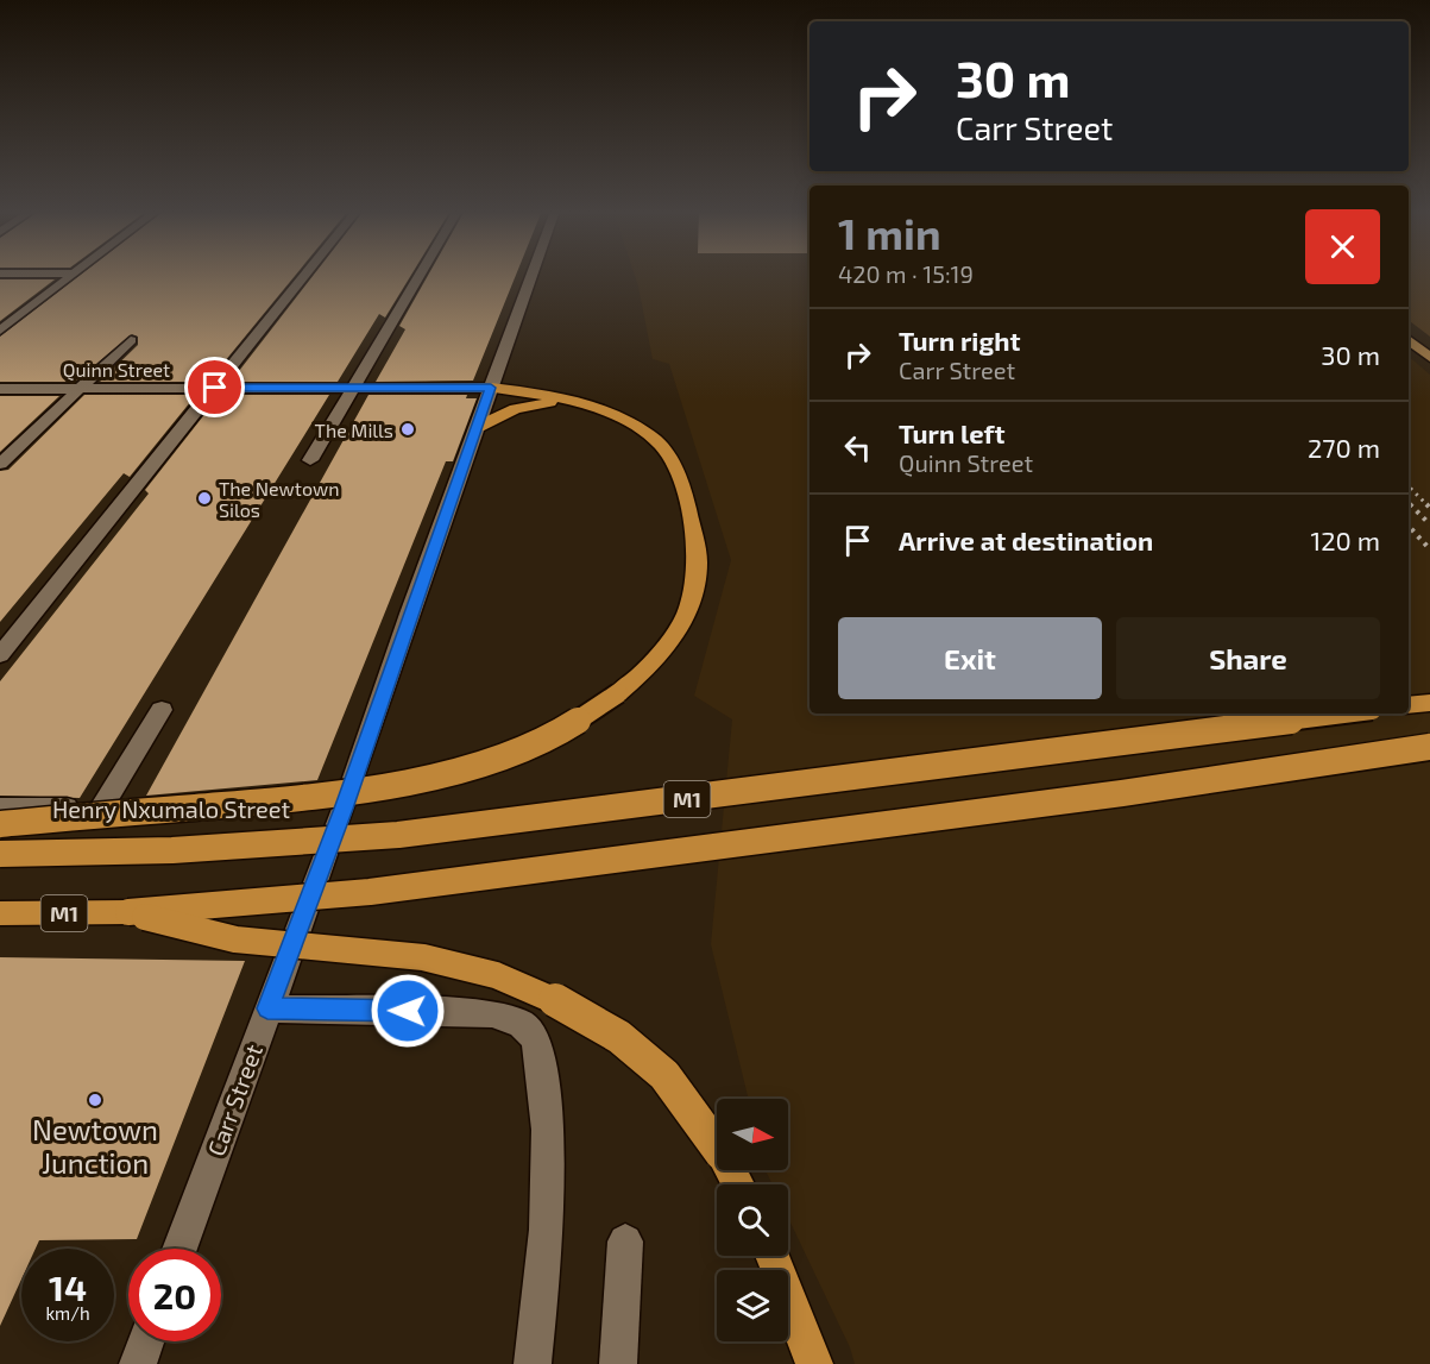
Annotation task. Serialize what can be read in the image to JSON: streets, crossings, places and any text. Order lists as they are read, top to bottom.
{
  "streets": {
    "highway": ["M1"],
    "street": ["Quinn Street", "Henry Nxumalo Street", "Carr Street"]
  },
  "crossings": [
    ["Quinn Street", "Carr Street"],
    ["Henry Nxumalo Street", "Carr Street"]
  ],
  "places": ["The Mills", "The Newtown Silos", "Newtown Junction"],
  "north": "right",
  "page": {
    "turn": ["30 m", "Carr Street"],
    "heading": ["1 min", "420 m · 15:19"],
    "list": [
      {
        "name": "Turn right",
        "note": "Carr Street",
        "value": "30 m"
      },
      {
        "name": "Turn left",
        "note": "Quinn Street",
        "value": "270 m"
      },
      {
        "name": "Arrive at destination",
        "value": "120 m"
      }
    ],
    "buttons": ["Exit", "Share"],
    "speed": "14 km/h",
    "limit": "20"
  }
}
